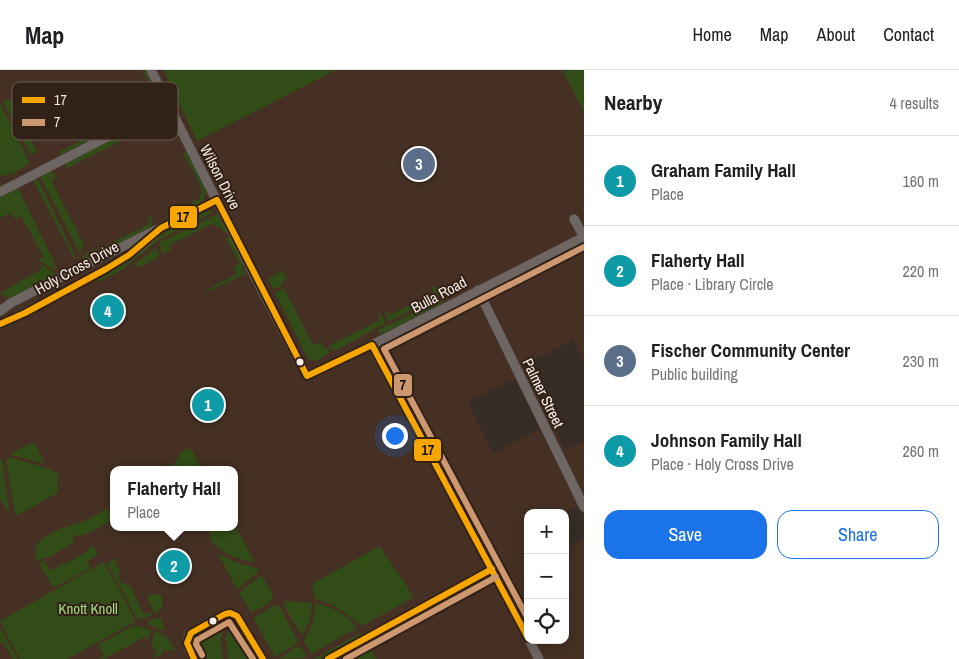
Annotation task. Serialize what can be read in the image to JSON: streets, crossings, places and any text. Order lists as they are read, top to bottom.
{
  "streets": {
    "street": [
      "Wilson Drive",
      "Holy Cross Drive",
      "Bulla Road",
      "Palmer Street"
    ]
  },
  "crossings": [
    ["Wilson Drive", "Holy Cross Drive"],
    ["Wilson Drive", "Bulla Road"],
    ["Bulla Road", "Palmer Street"]
  ],
  "parks": ["Knott Knoll"],
  "lines": ["transit line 17", "transit line 7"],
  "legend": ["17", "7"],
  "page": {
    "header": "Map",
    "nav": [
      "Home",
      "Map",
      "About",
      "Contact"
    ],
    "heading": ["Nearby", "4 results"],
    "list": [
      {
        "mark": "1",
        "name": "Graham Family Hall",
        "note": "Place",
        "value": "160 m"
      },
      {
        "mark": "2",
        "name": "Flaherty Hall",
        "note": "Place · Library Circle",
        "value": "220 m"
      },
      {
        "mark": "3",
        "name": "Fischer Community Center",
        "note": "Public building",
        "value": "230 m"
      },
      {
        "mark": "4",
        "name": "Johnson Family Hall",
        "note": "Place · Holy Cross Drive",
        "value": "260 m"
      }
    ],
    "pins": [
      "3",
      "4",
      "1",
      "2"
    ],
    "popup": ["Flaherty Hall", "Place"],
    "buttons": ["Save", "Share"],
    "map_buttons": ["+", "−"]
  }
}
